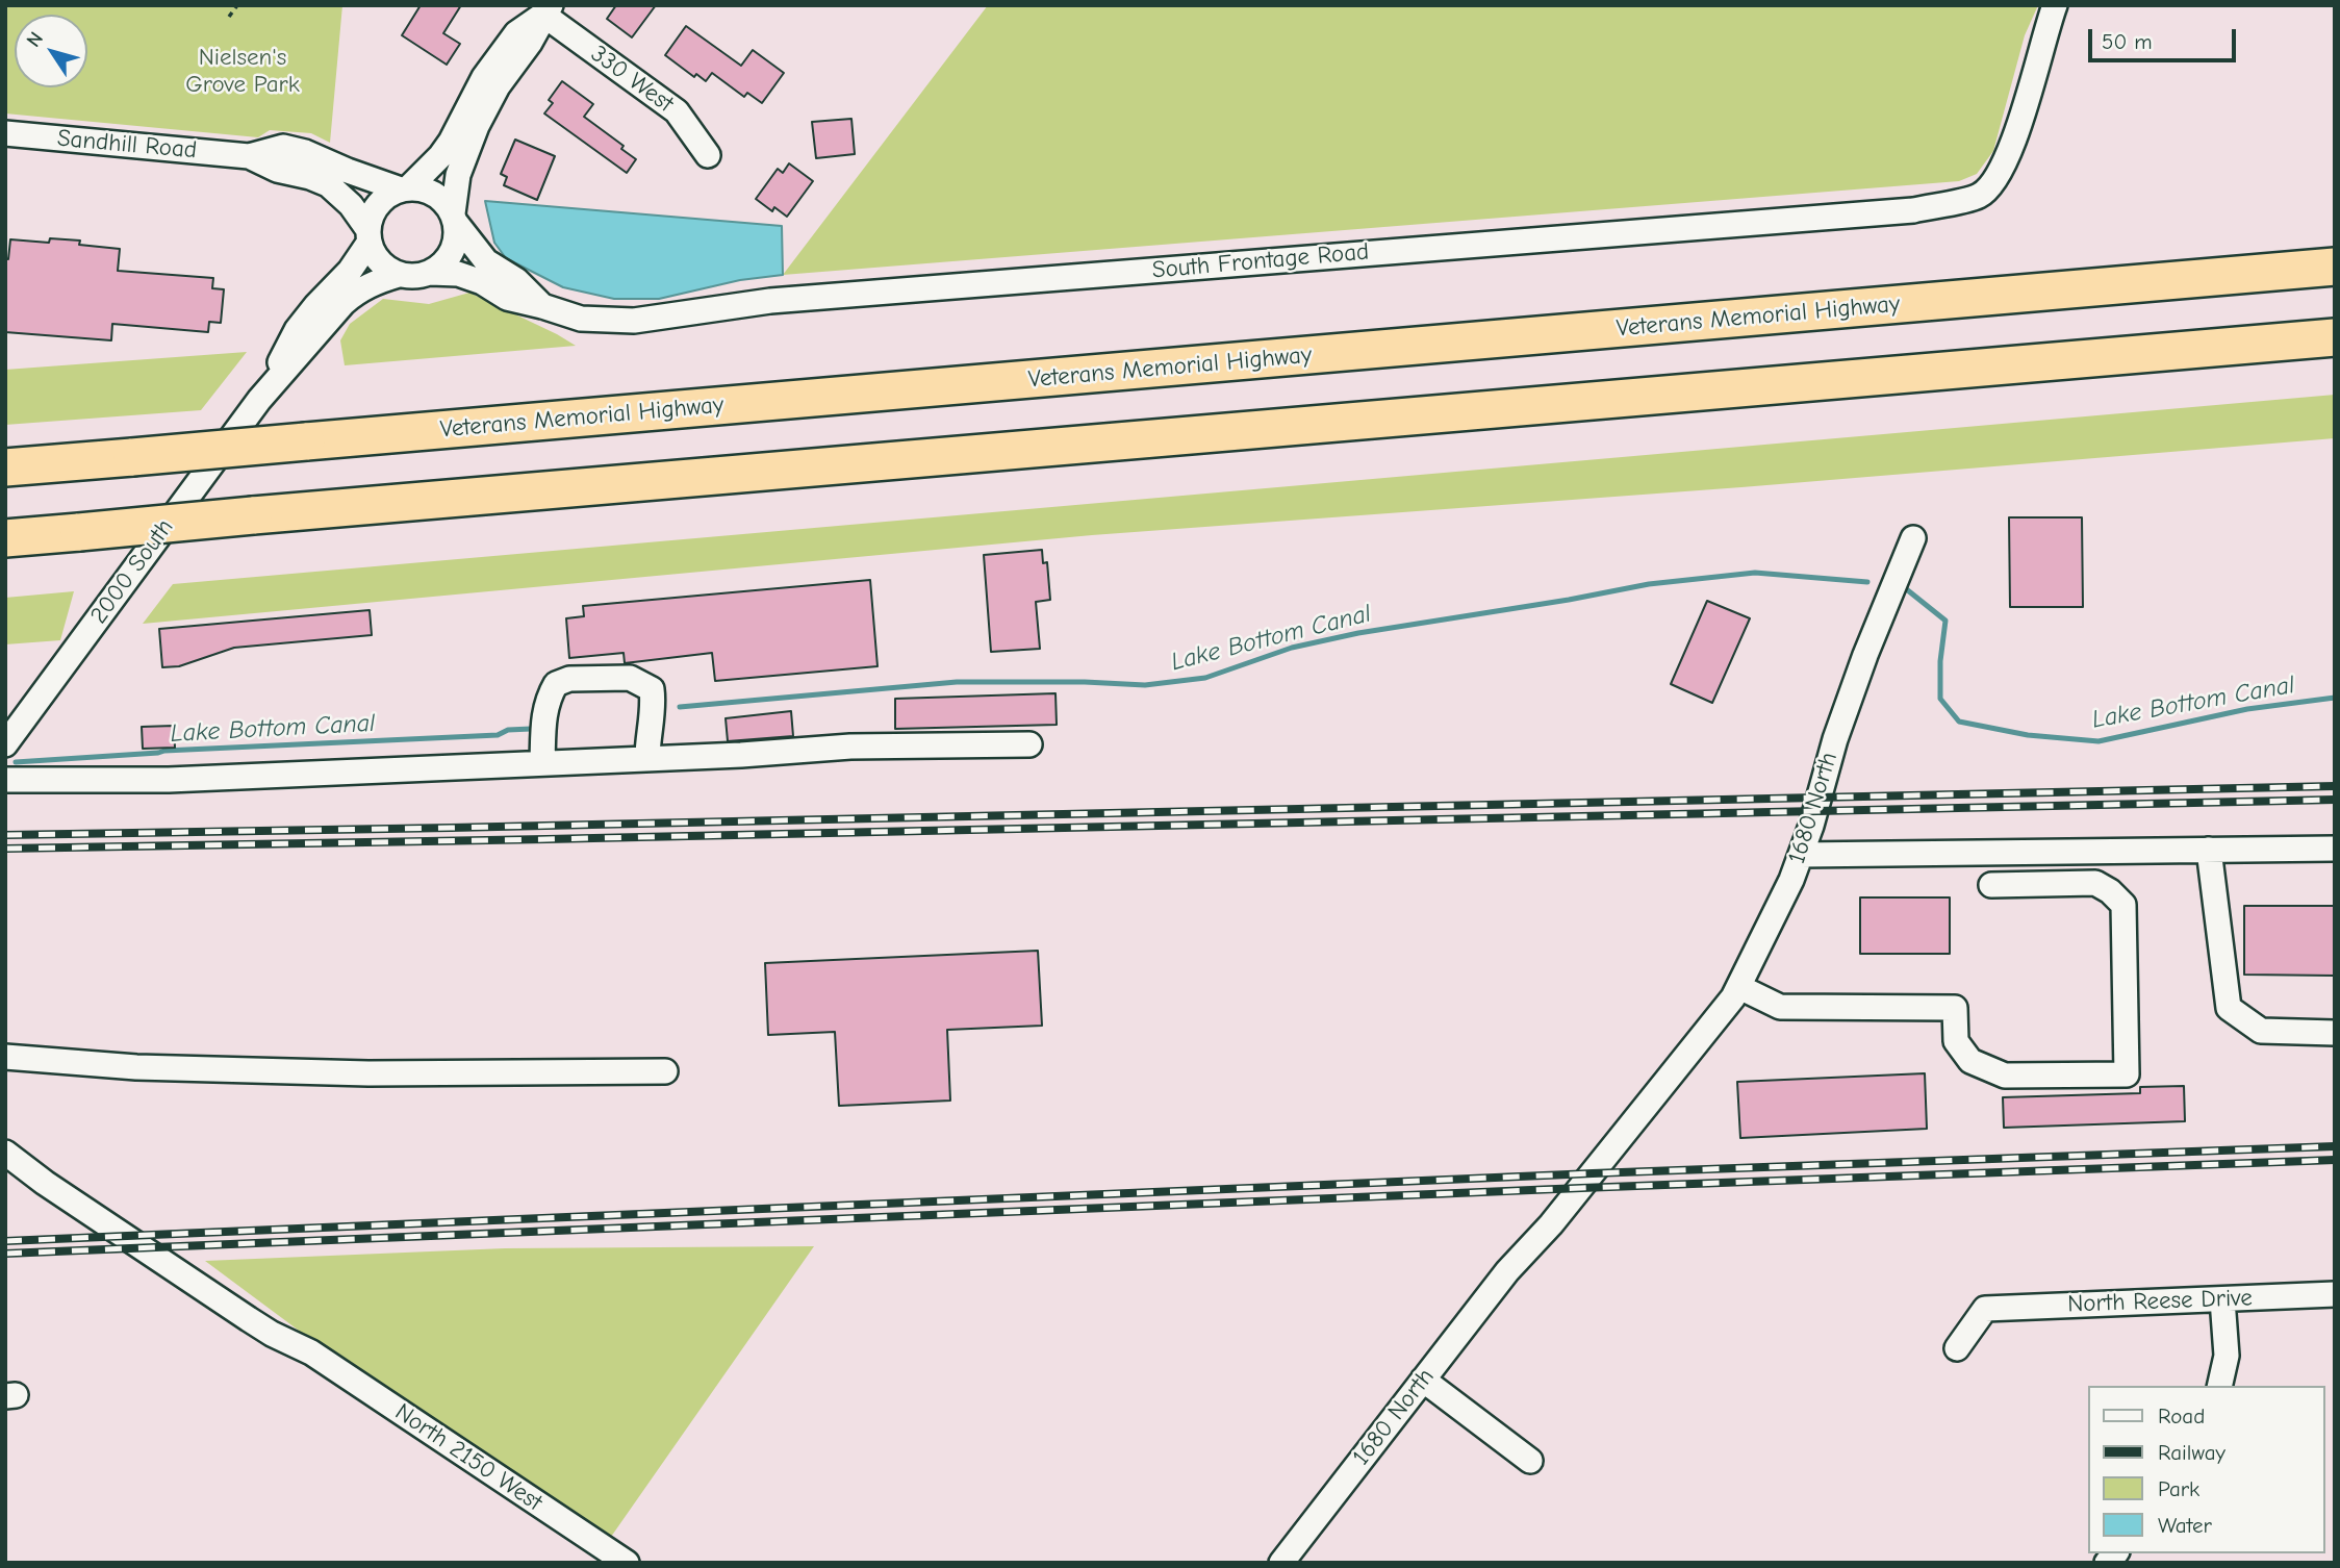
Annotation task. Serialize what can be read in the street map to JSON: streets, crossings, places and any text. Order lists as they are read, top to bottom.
{
  "streets": {
    "highway": ["Veterans Memorial Highway"],
    "street": [
      "330 West",
      "Sandhill Road",
      "South Frontage Road",
      "2000 South",
      "1680 North",
      "North Reese Drive",
      "North 2150 West"
    ]
  },
  "crossings": [
    ["Sandhill Road", "South Frontage Road"]
  ],
  "water": ["Lake Bottom Canal"],
  "parks": ["Nielsen's Grove Park"],
  "legend": [
    "Road",
    "Railway",
    "Park",
    "Water"
  ],
  "scale_bar": "50 m",
  "north": "top left"
}
